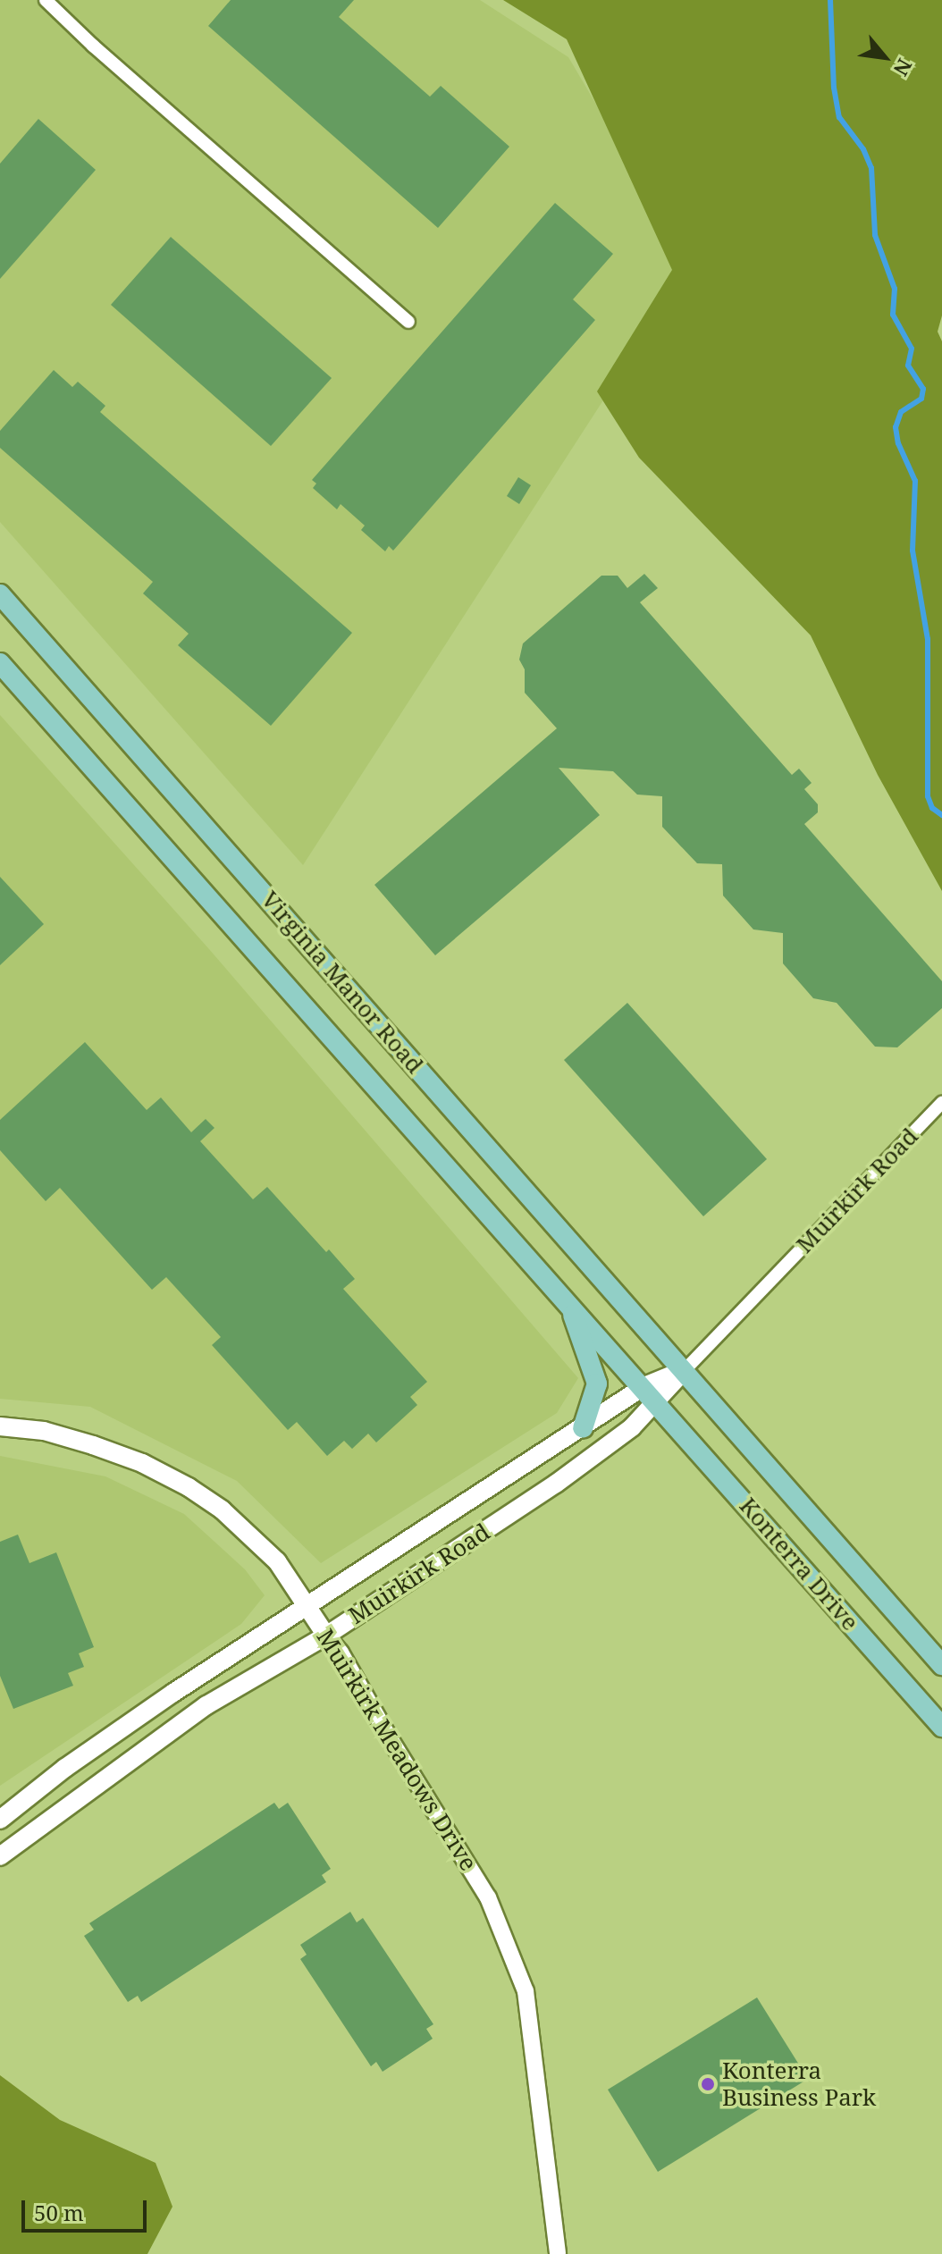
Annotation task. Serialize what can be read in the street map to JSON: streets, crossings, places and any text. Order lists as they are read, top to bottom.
{
  "streets": {
    "main road": [
      "Virginia Manor Road",
      "Muirkirk Road",
      "Konterra Drive",
      "Muirkirk Meadows Drive"
    ]
  },
  "crossings": [
    ["Virginia Manor Road", "Muirkirk Road"],
    ["Virginia Manor Road", "Konterra Drive"],
    ["Muirkirk Road", "Konterra Drive"],
    ["Muirkirk Road", "Muirkirk Meadows Drive"]
  ],
  "places": ["Konterra Business Park"],
  "scale_bar": "50 m",
  "north": "bottom right"
}
